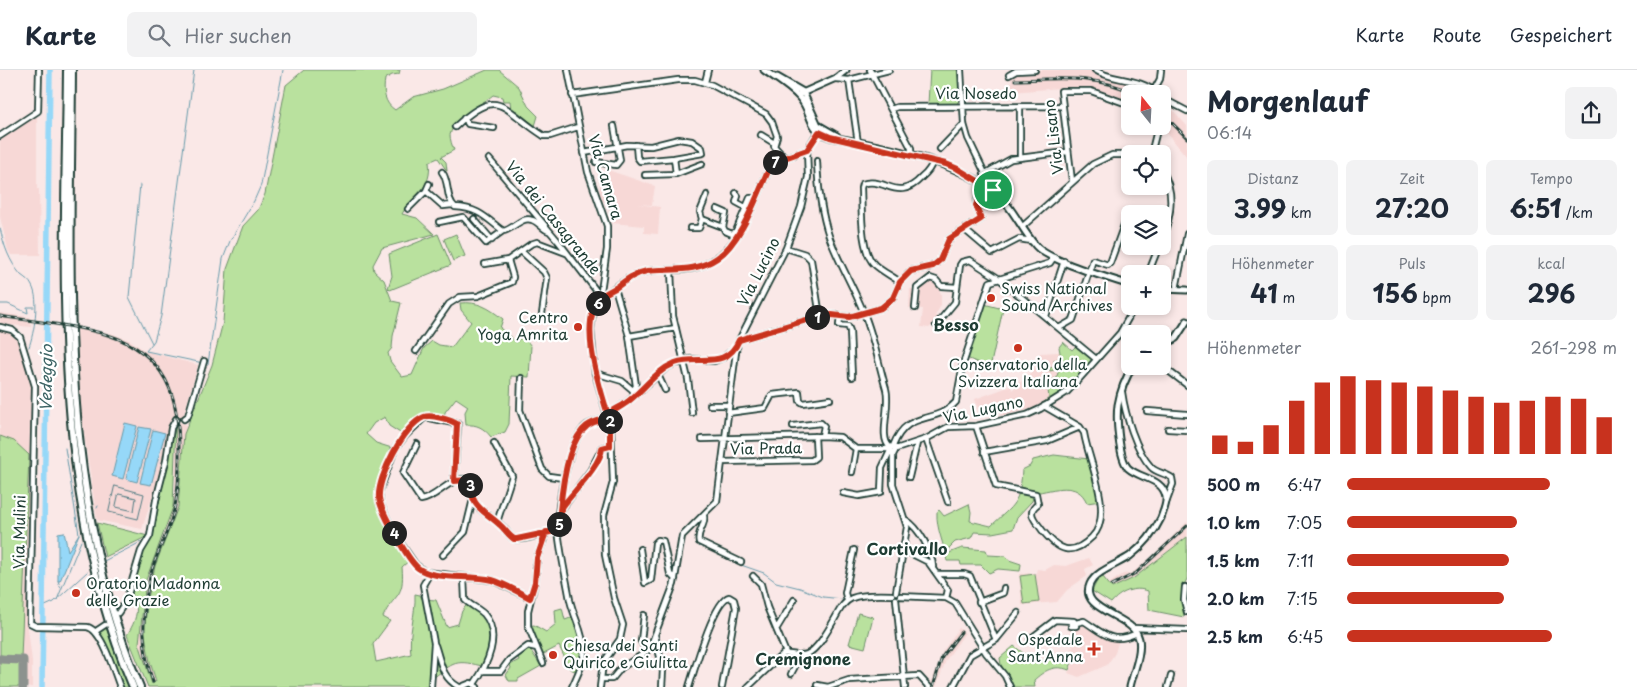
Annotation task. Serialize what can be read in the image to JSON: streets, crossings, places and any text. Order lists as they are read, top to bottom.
{
  "streets": {
    "street": [
      "Via Nosedo",
      "Via Lisano",
      "Via Camara",
      "Via dei Casagrande",
      "Via Lucino",
      "Via Lugano",
      "Via Prada",
      "Via Mulini"
    ]
  },
  "crossings": [
    ["Via Nosedo", "Via Lisano"],
    ["Via Camara", "Via dei Casagrande"],
    ["Via Lucino", "Via Prada"]
  ],
  "districts": ["Besso", "Cortivallo", "Cremignone"],
  "water": ["Vedeggio"],
  "places": {
    "other": [
      "Swiss National Sound Archives",
      "Centro Yoga Amrita",
      "Conservatorio della Svizzera Italiana",
      "Oratorio Madonna delle Grazie",
      "Chiesa dei Santi Quirico e Giulitta"
    ],
    "health": ["Ospedale Sant'Anna"]
  },
  "north": "top",
  "page": {
    "header": "Karte",
    "search": "Hier suchen",
    "nav": ["Karte", "Route", "Gespeichert"],
    "heading": ["Morgenlauf", "06:14"],
    "map_buttons": ["+", "−"],
    "pins": [
      "7",
      "6",
      "1",
      "2",
      "3",
      "5",
      "4"
    ],
    "stats": [
      ["Distanz", "3.99 km"],
      ["Zeit", "27:20"],
      ["Tempo", "6:51 /km"],
      ["Höhenmeter", "41 m"],
      ["Puls", "156 bpm"],
      ["kcal", "296"]
    ],
    "chart": ["Höhenmeter", "261–298 m"],
    "list": [
      {
        "name": "500 m",
        "note": "6:47"
      },
      {
        "name": "1.0 km",
        "note": "7:05"
      },
      {
        "name": "1.5 km",
        "note": "7:11"
      },
      {
        "name": "2.0 km",
        "note": "7:15"
      },
      {
        "name": "2.5 km",
        "note": "6:45"
      }
    ]
  }
}
